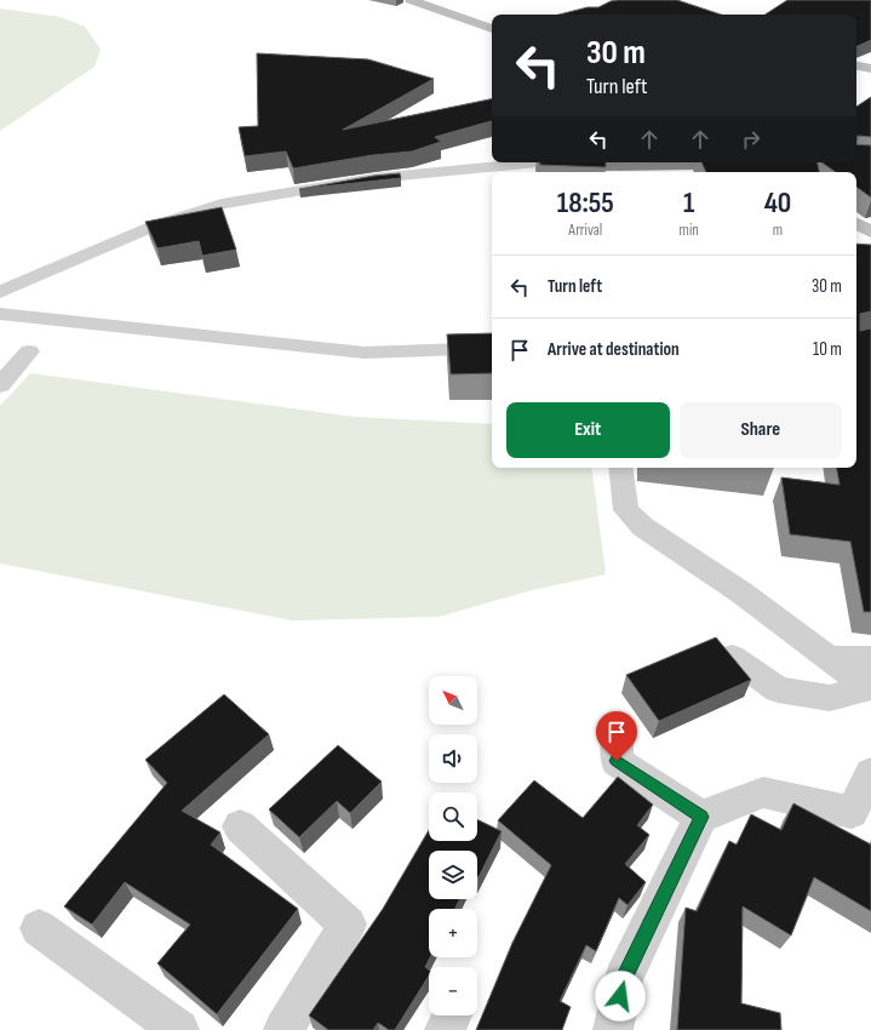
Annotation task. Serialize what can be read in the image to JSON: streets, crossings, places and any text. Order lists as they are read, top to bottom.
{
  "north": "top left",
  "page": {
    "turn": ["30 m", "Turn left"],
    "eta": [
      "18:55",
      "Arrival",
      "1",
      "min",
      "40",
      "m"
    ],
    "list": [
      {
        "name": "Turn left",
        "value": "30 m"
      },
      {
        "name": "Arrive at destination",
        "value": "10 m"
      }
    ],
    "buttons": ["Exit", "Share"],
    "map_buttons": ["+", "−"]
  }
}
